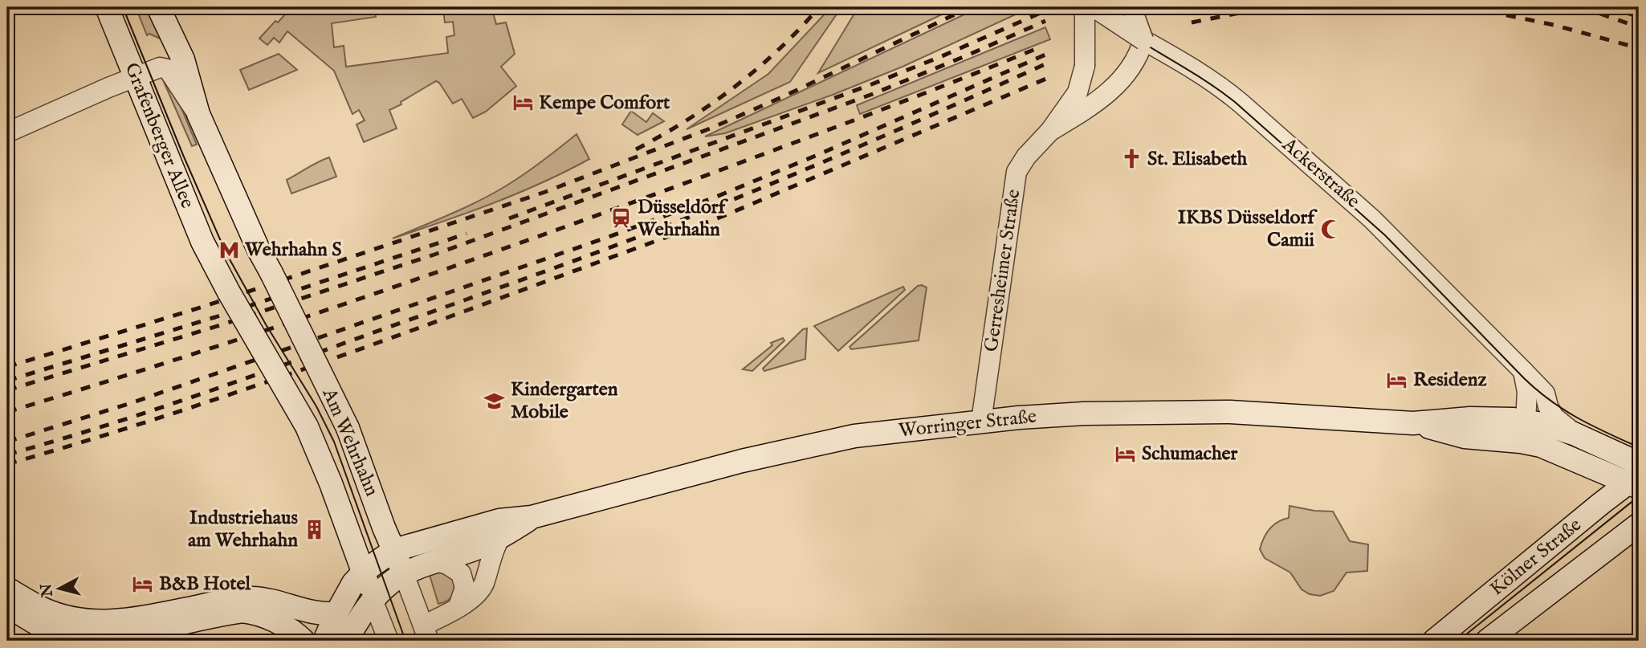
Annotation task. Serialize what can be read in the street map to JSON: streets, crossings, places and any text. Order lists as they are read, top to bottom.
{
  "streets": {
    "main road": [
      "Grafenberger Allee",
      "Worringer Straße",
      "Am Wehrhahn",
      "Kölner Straße"
    ],
    "street": ["Ackerstraße", "Gerresheimer Straße"]
  },
  "crossings": [
    ["Grafenberger Allee", "Am Wehrhahn"],
    ["Ackerstraße", "Gerresheimer Straße"],
    ["Ackerstraße", "Worringer Straße"],
    ["Gerresheimer Straße", "Worringer Straße"],
    ["Worringer Straße", "Am Wehrhahn"],
    ["Worringer Straße", "Kölner Straße"]
  ],
  "places": {
    "hotel": [
      "Kempe Comfort",
      "Residenz",
      "Schumacher",
      "B&B Hotel"
    ],
    "church": ["St. Elisabeth"],
    "station": ["Düsseldorf Wehrhahn"],
    "mosque": ["IKBS Düsseldorf Camii"],
    "metro station": ["Wehrhahn S"],
    "school or university": ["Kindergarten Mobile"],
    "building": ["Industriehaus am Wehrhahn"]
  },
  "north": "left"
}
